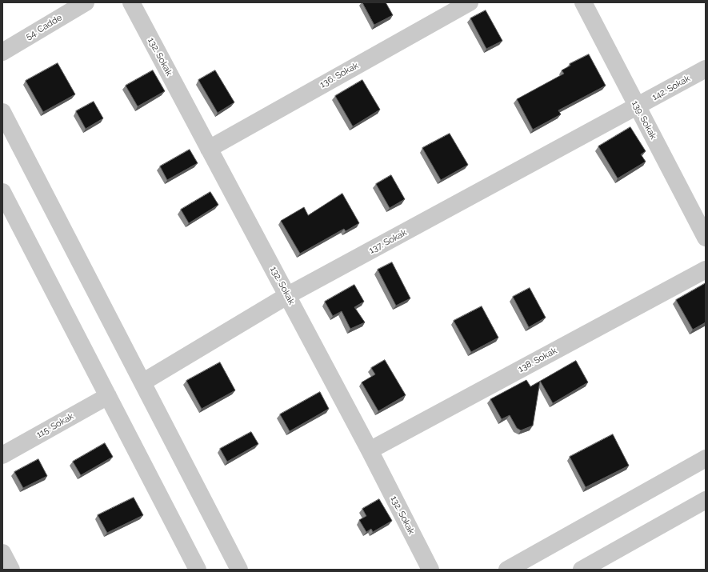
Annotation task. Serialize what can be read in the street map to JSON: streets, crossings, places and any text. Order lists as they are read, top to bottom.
{
  "streets": {
    "street": [
      "54. Cadde",
      "132. Sokak",
      "136. Sokak",
      "142. Sokak",
      "139. Sokak",
      "137. Sokak",
      "138. Sokak",
      "115. Sokak"
    ]
  },
  "crossings": [
    ["132. Sokak", "136. Sokak"],
    ["132. Sokak", "137. Sokak"],
    ["132. Sokak", "138. Sokak"],
    ["142. Sokak", "139. Sokak"],
    ["142. Sokak", "137. Sokak"],
    ["139. Sokak", "137. Sokak"]
  ]
}
